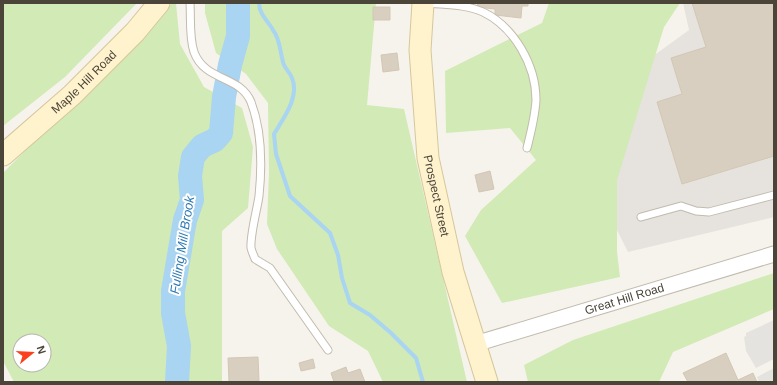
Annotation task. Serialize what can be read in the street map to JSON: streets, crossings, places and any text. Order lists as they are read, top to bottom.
{
  "streets": {
    "main road": ["Maple Hill Road", "Prospect Street"],
    "street": ["Great Hill Road"]
  },
  "crossings": [
    ["Prospect Street", "Great Hill Road"]
  ],
  "water": ["Fulling Mill Brook"],
  "north": "right"
}
